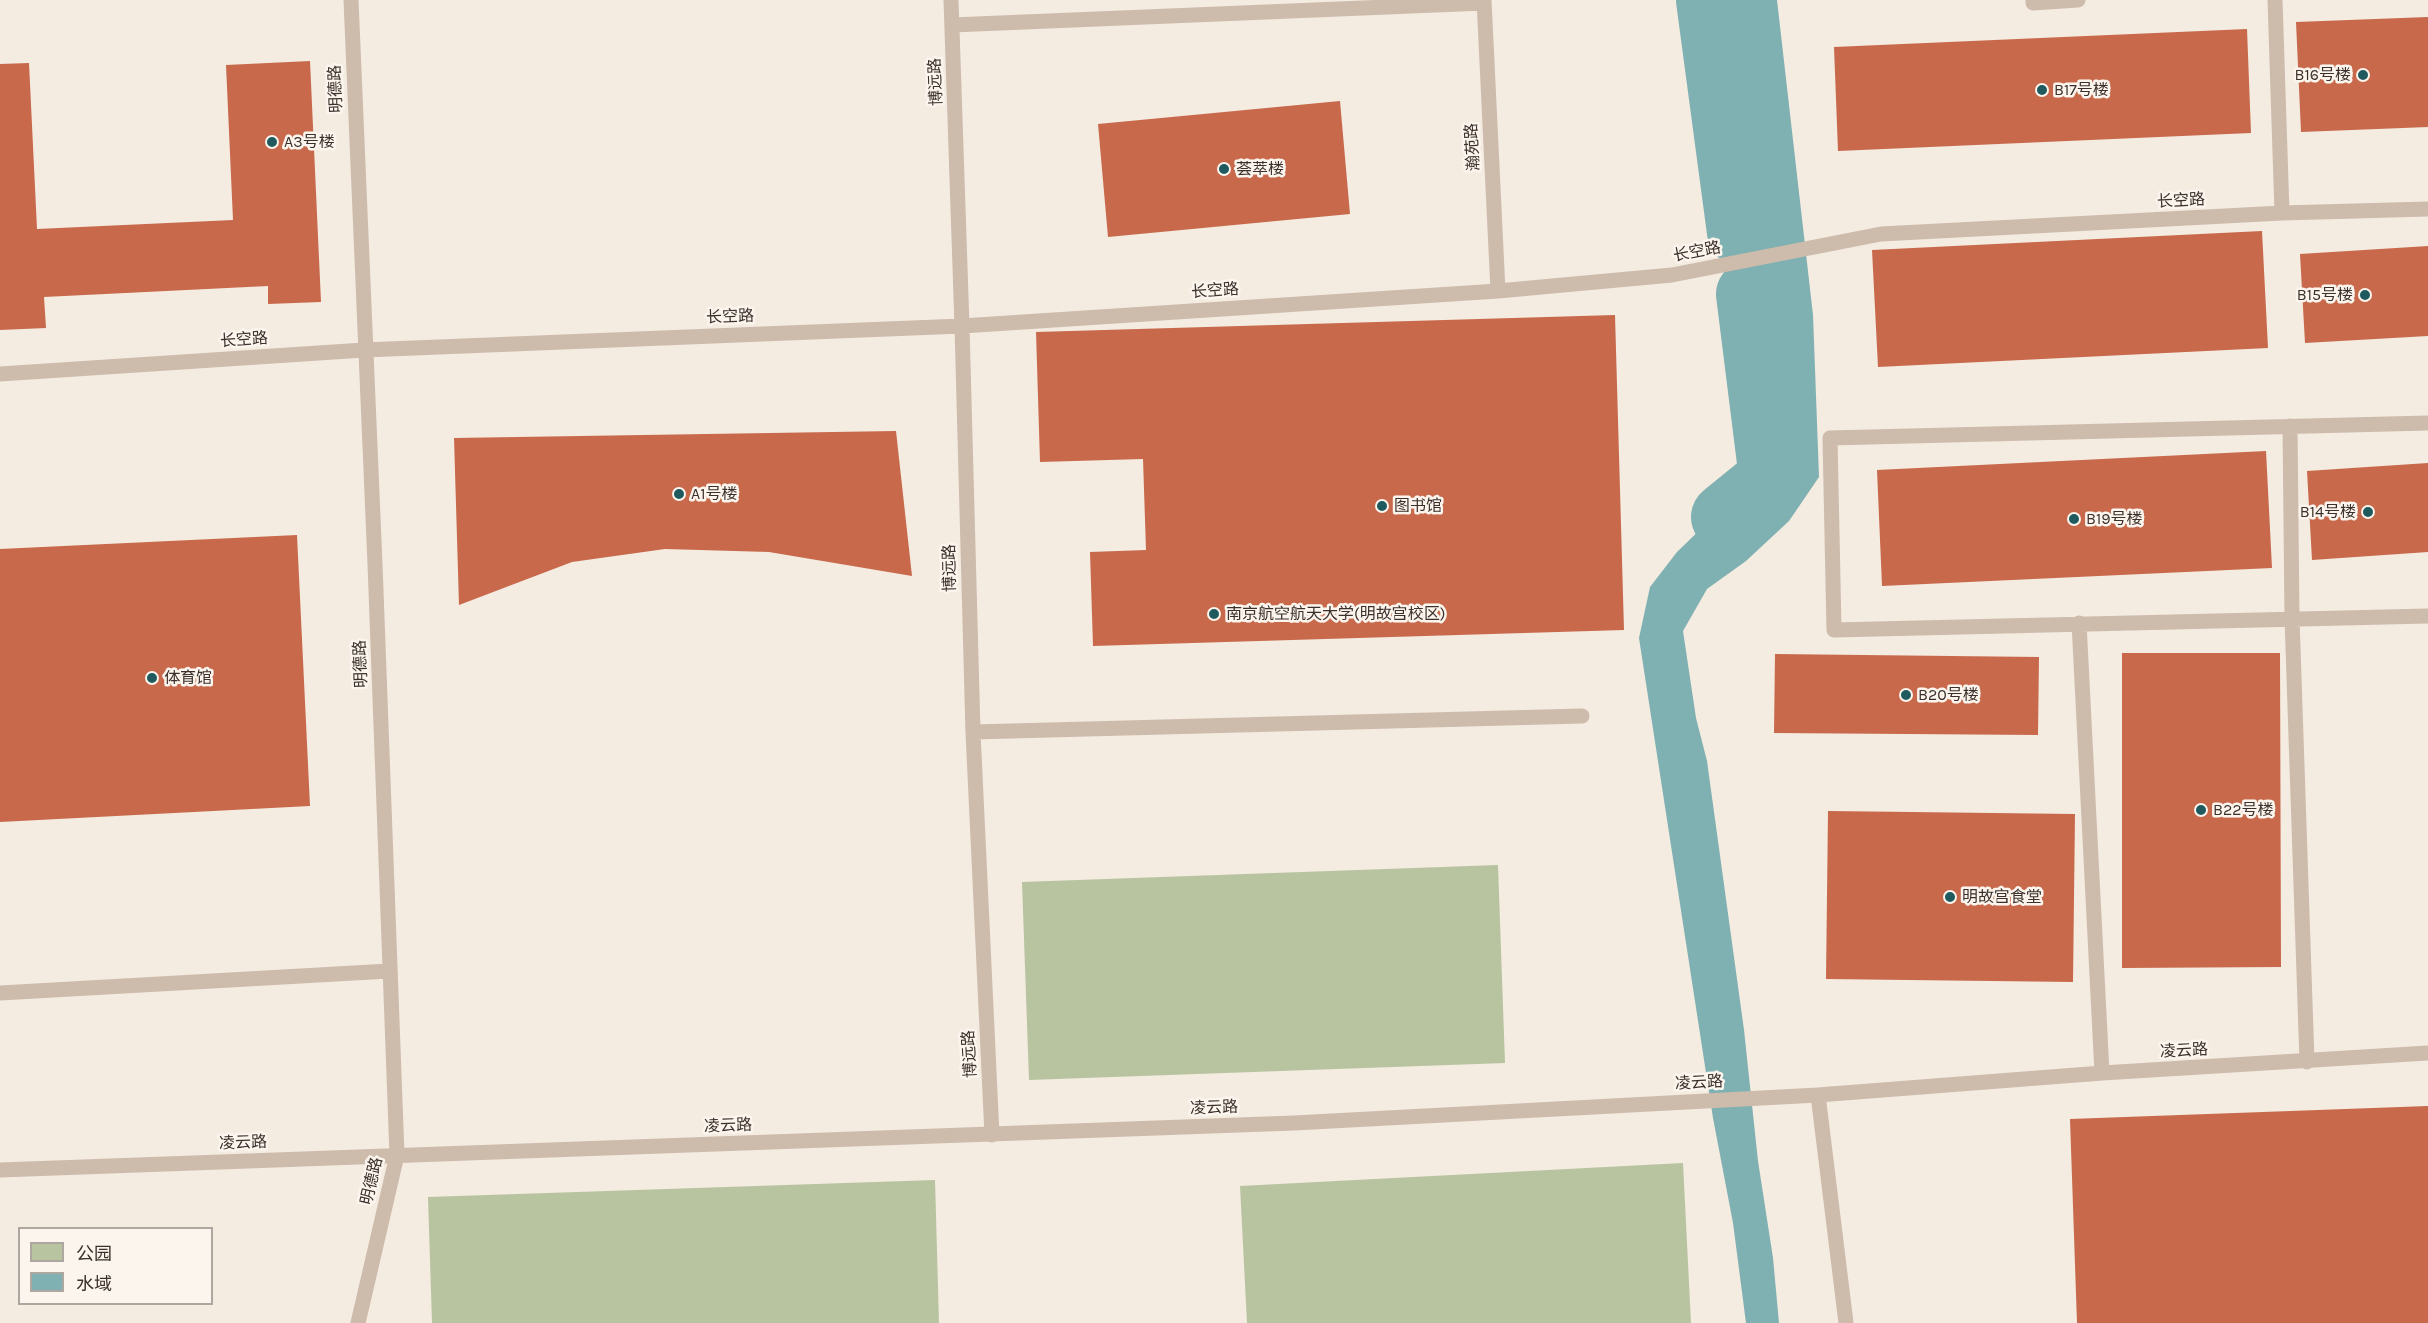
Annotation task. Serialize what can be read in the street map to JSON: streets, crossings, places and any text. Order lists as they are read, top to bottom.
{
  "streets": {
    "lane": [
      "博远路",
      "明德路",
      "瀚苑路",
      "长空路",
      "凌云路"
    ]
  },
  "crossings": [
    ["博远路", "长空路"],
    ["博远路", "凌云路"],
    ["明德路", "长空路"],
    ["明德路", "凌云路"],
    ["瀚苑路", "长空路"]
  ],
  "places": [
    "B16号楼",
    "B17号楼",
    "A3号楼",
    "荟萃楼",
    "B15号楼",
    "A1号楼",
    "图书馆",
    "B14号楼",
    "B19号楼",
    "南京航空航天大学(明故宫校区)",
    "体育馆",
    "B20号楼",
    "B22号楼",
    "明故宫食堂"
  ],
  "legend": ["公园", "水域"]
}
